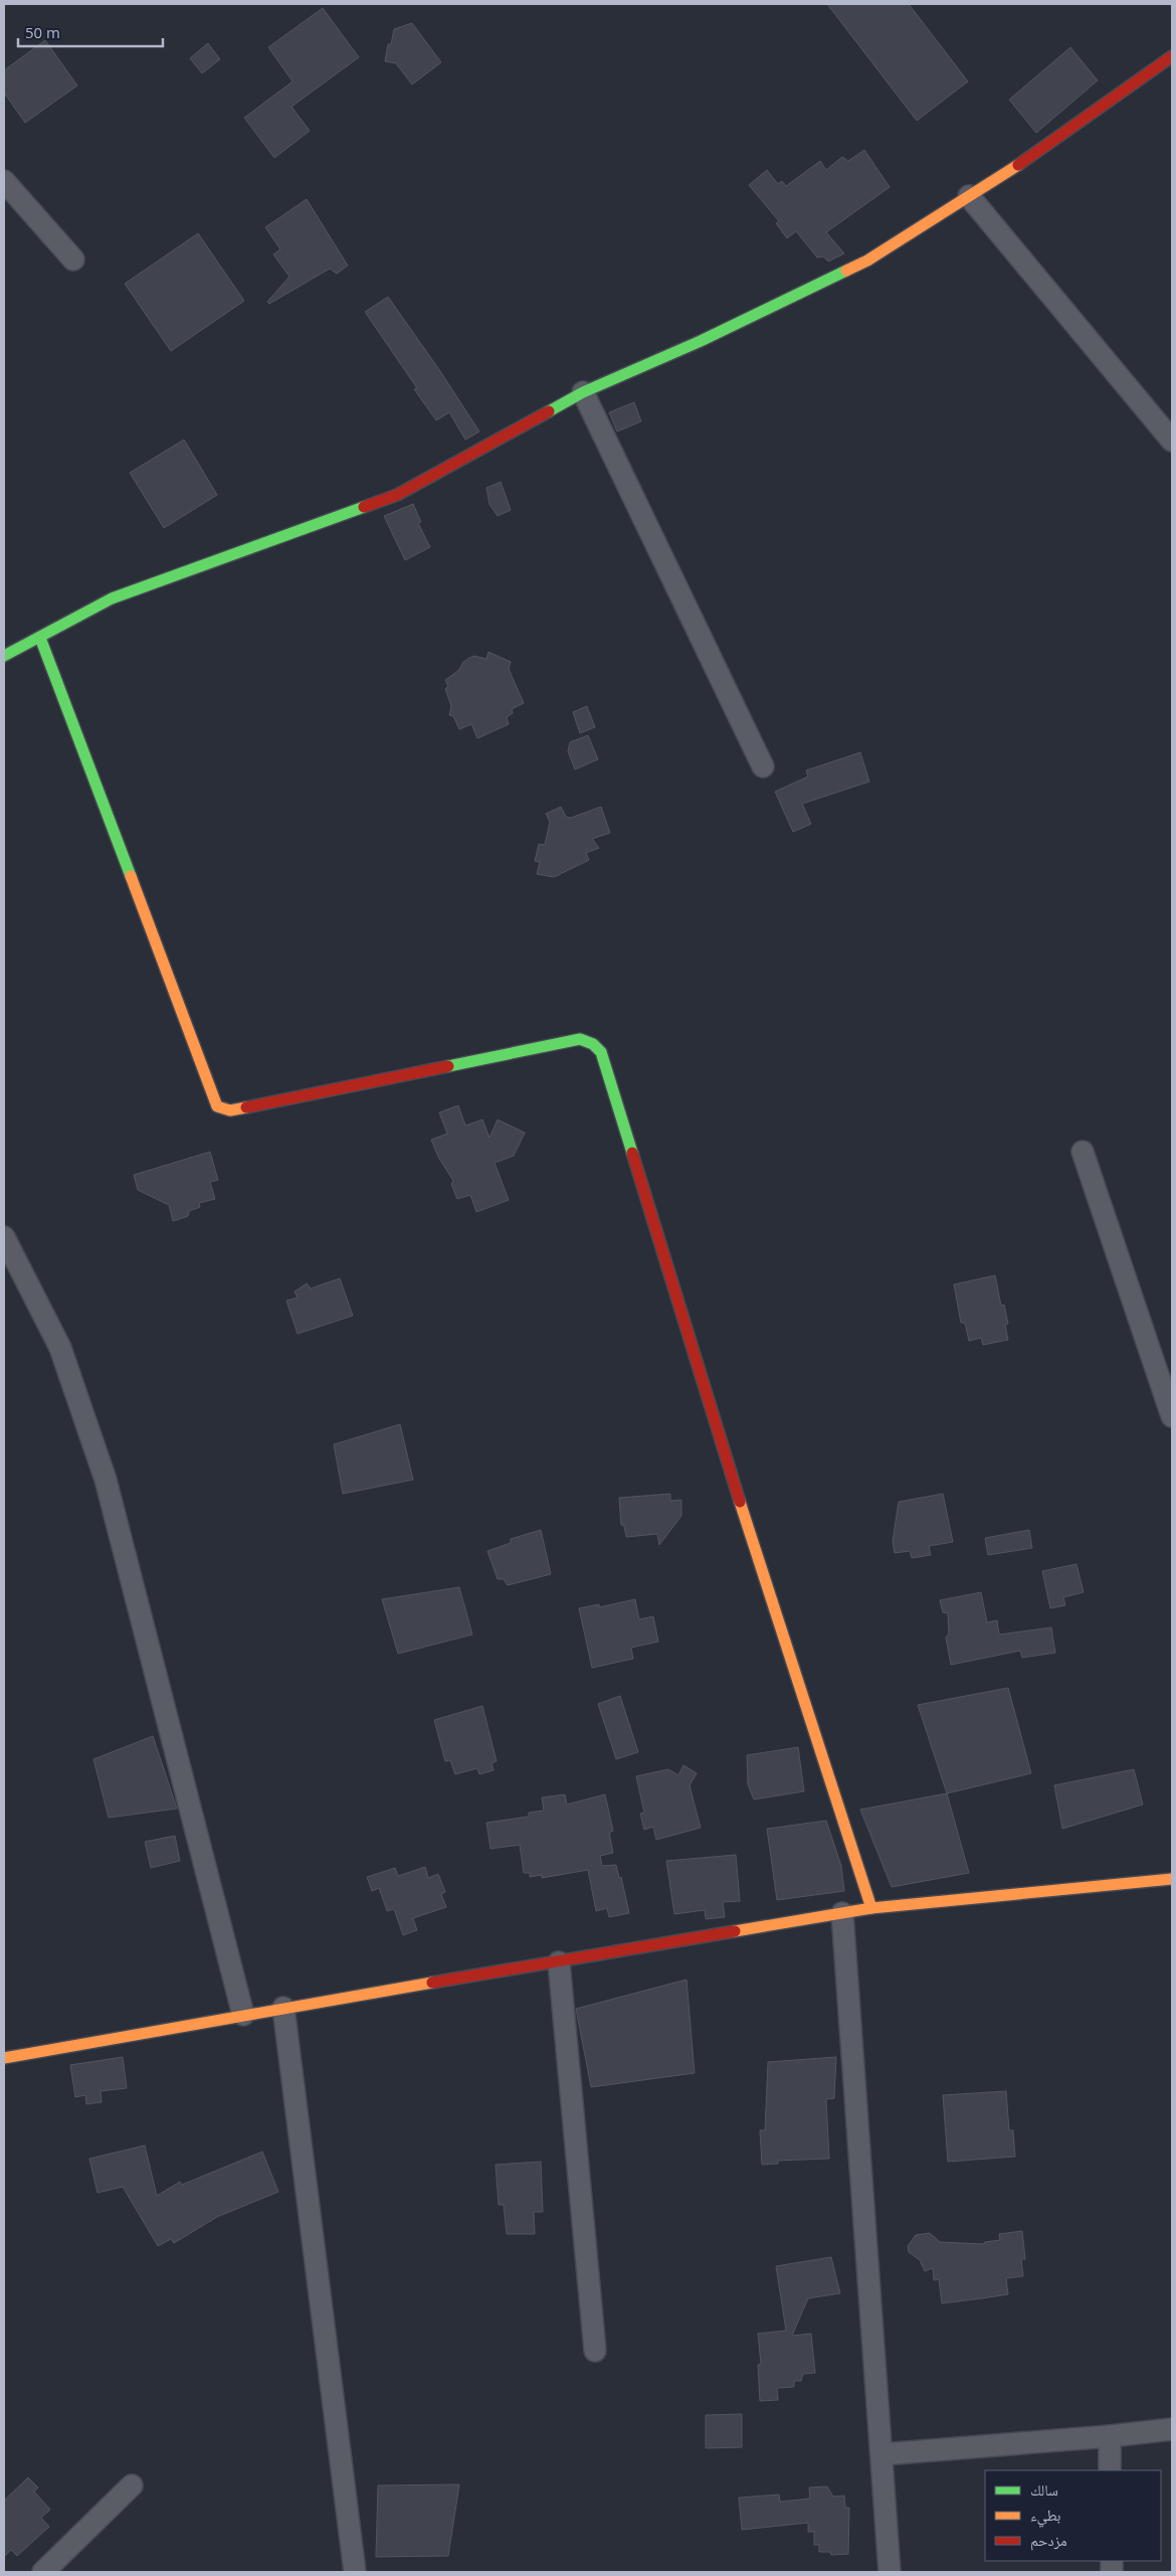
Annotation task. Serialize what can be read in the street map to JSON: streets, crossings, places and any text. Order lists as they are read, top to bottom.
{
  "legend": ["سالك", "بطيء", "مزدحم"],
  "scale_bar": "50 m"
}
